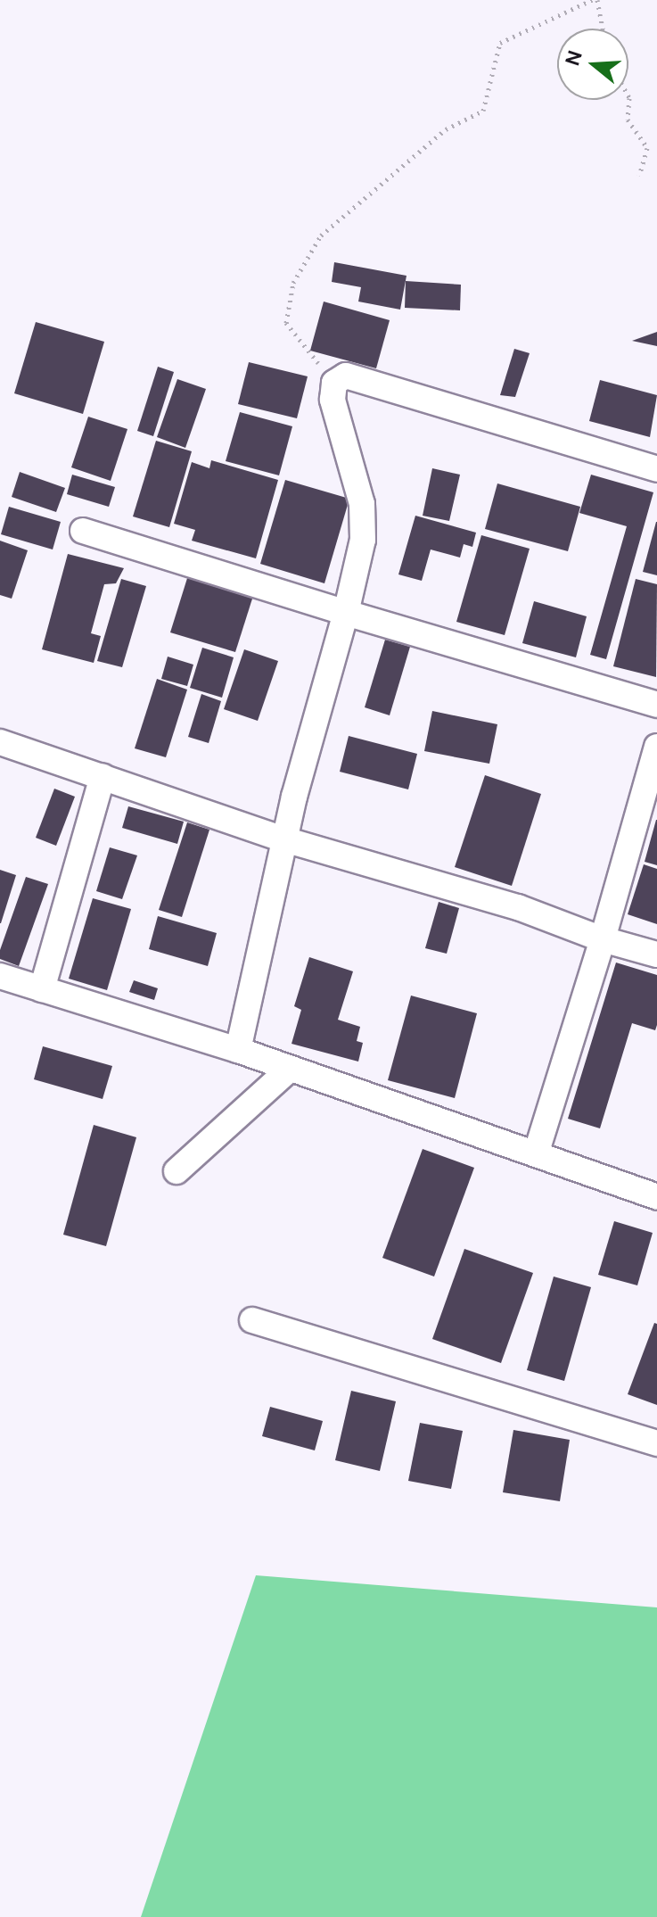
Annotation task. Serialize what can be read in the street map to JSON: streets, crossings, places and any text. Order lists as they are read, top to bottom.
{
  "north": "left"
}
